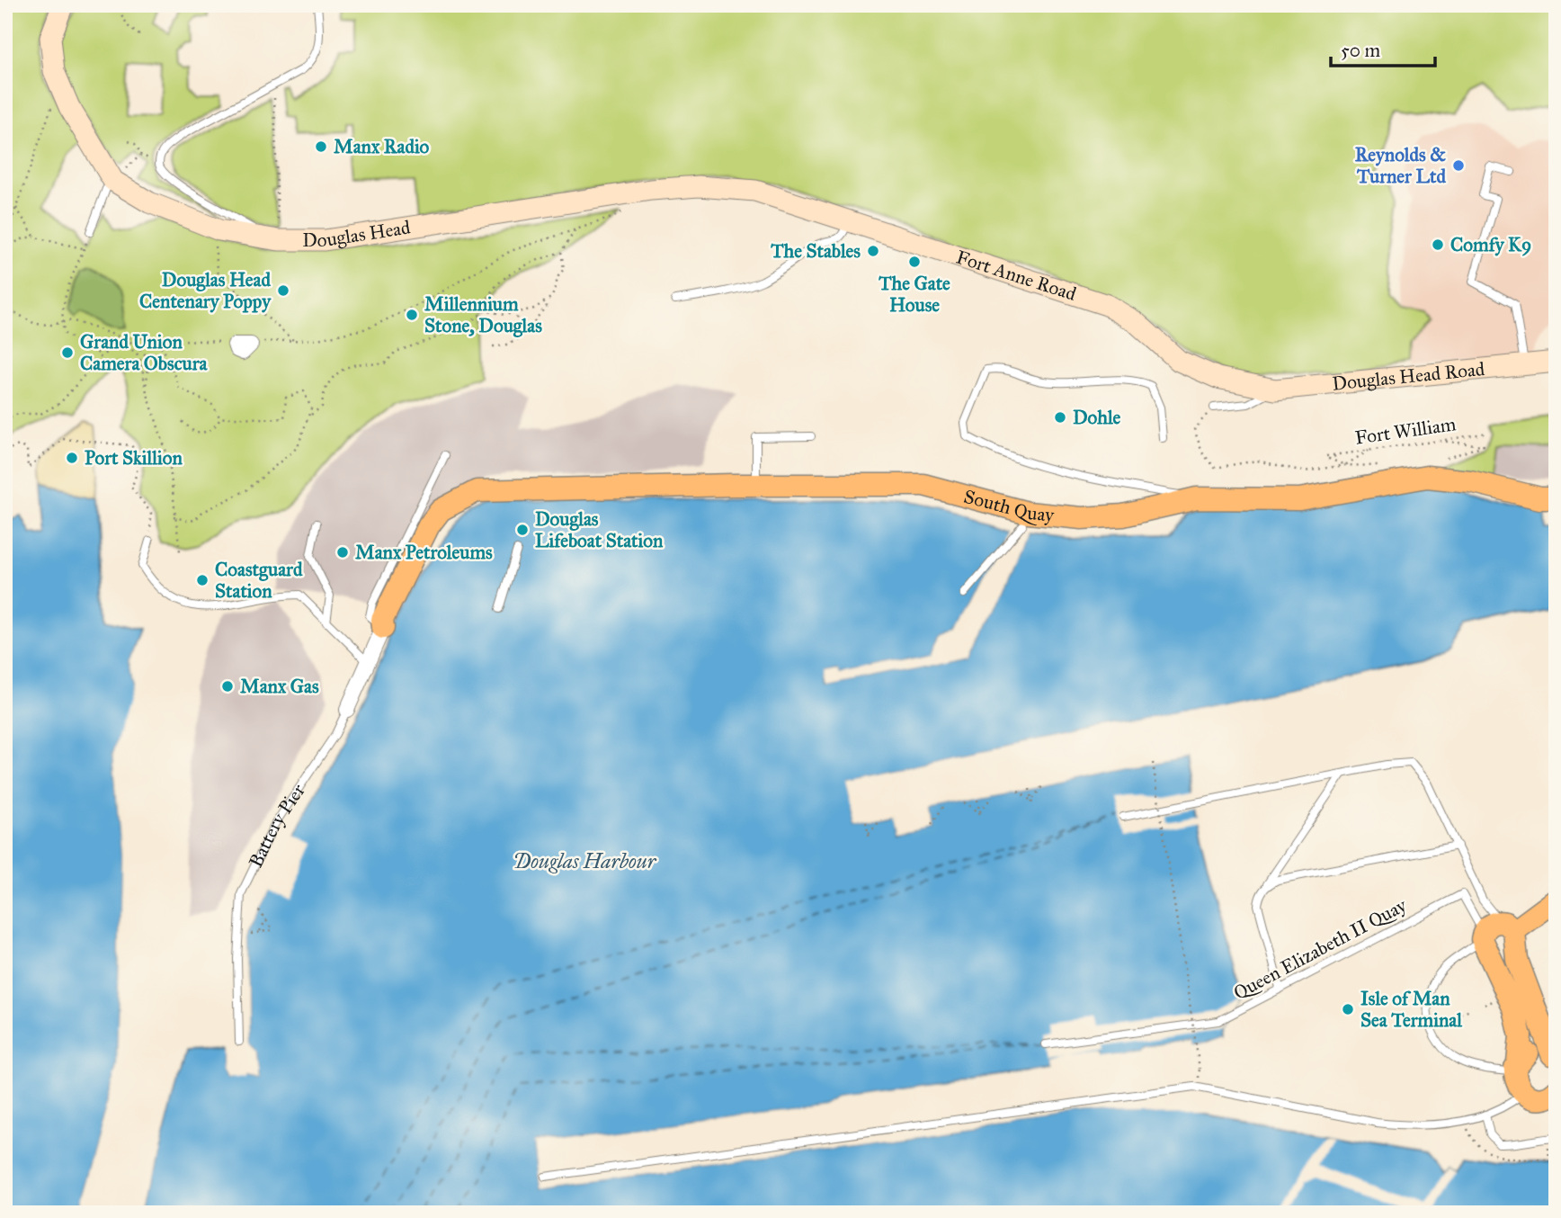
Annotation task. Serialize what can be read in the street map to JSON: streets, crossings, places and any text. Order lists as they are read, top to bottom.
{
  "streets": {
    "main road": [
      "Douglas Head",
      "Fort Anne Road",
      "Douglas Head Road",
      "South Quay",
      "Battery Pier"
    ],
    "lane": ["Queen Elizabeth II Quay"],
    "path": ["Fort William"]
  },
  "crossings": [
    ["Douglas Head", "Fort Anne Road"],
    ["Fort Anne Road", "Douglas Head Road"],
    ["South Quay", "Battery Pier"]
  ],
  "water": ["Douglas Harbour"],
  "places": [
    "Manx Radio",
    "Reynolds & Turner Ltd",
    "Comfy K9",
    "The Stables",
    "The Gate House",
    "Douglas Head Centenary Poppy",
    "Millennium Stone, Douglas",
    "Grand Union Camera Obscura",
    "Dohle",
    "Port Skillion",
    "Douglas Lifeboat Station",
    "Manx Petroleums",
    "Coastguard Station",
    "Manx Gas",
    "Isle of Man Sea Terminal"
  ],
  "scale_bar": "50 m"
}
